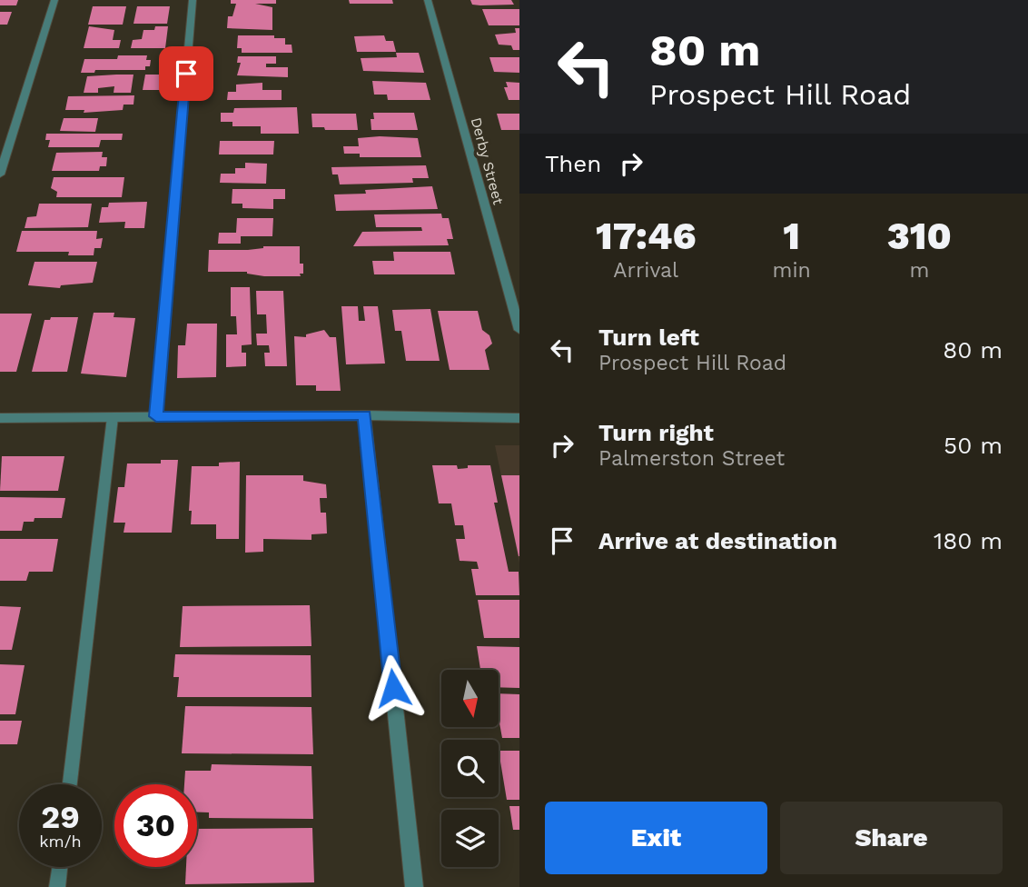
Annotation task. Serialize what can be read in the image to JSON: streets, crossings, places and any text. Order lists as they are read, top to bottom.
{
  "streets": {
    "street": ["Derby Street"]
  },
  "north": "bottom",
  "page": {
    "turn": ["80 m", "Prospect Hill Road"],
    "then": "Then",
    "eta": [
      "17:46",
      "Arrival",
      "1",
      "min",
      "310",
      "m"
    ],
    "list": [
      {
        "name": "Turn left",
        "note": "Prospect Hill Road",
        "value": "80 m"
      },
      {
        "name": "Turn right",
        "note": "Palmerston Street",
        "value": "50 m"
      },
      {
        "name": "Arrive at destination",
        "value": "180 m"
      }
    ],
    "speed": "29 km/h",
    "limit": "30",
    "buttons": ["Exit", "Share"]
  }
}
